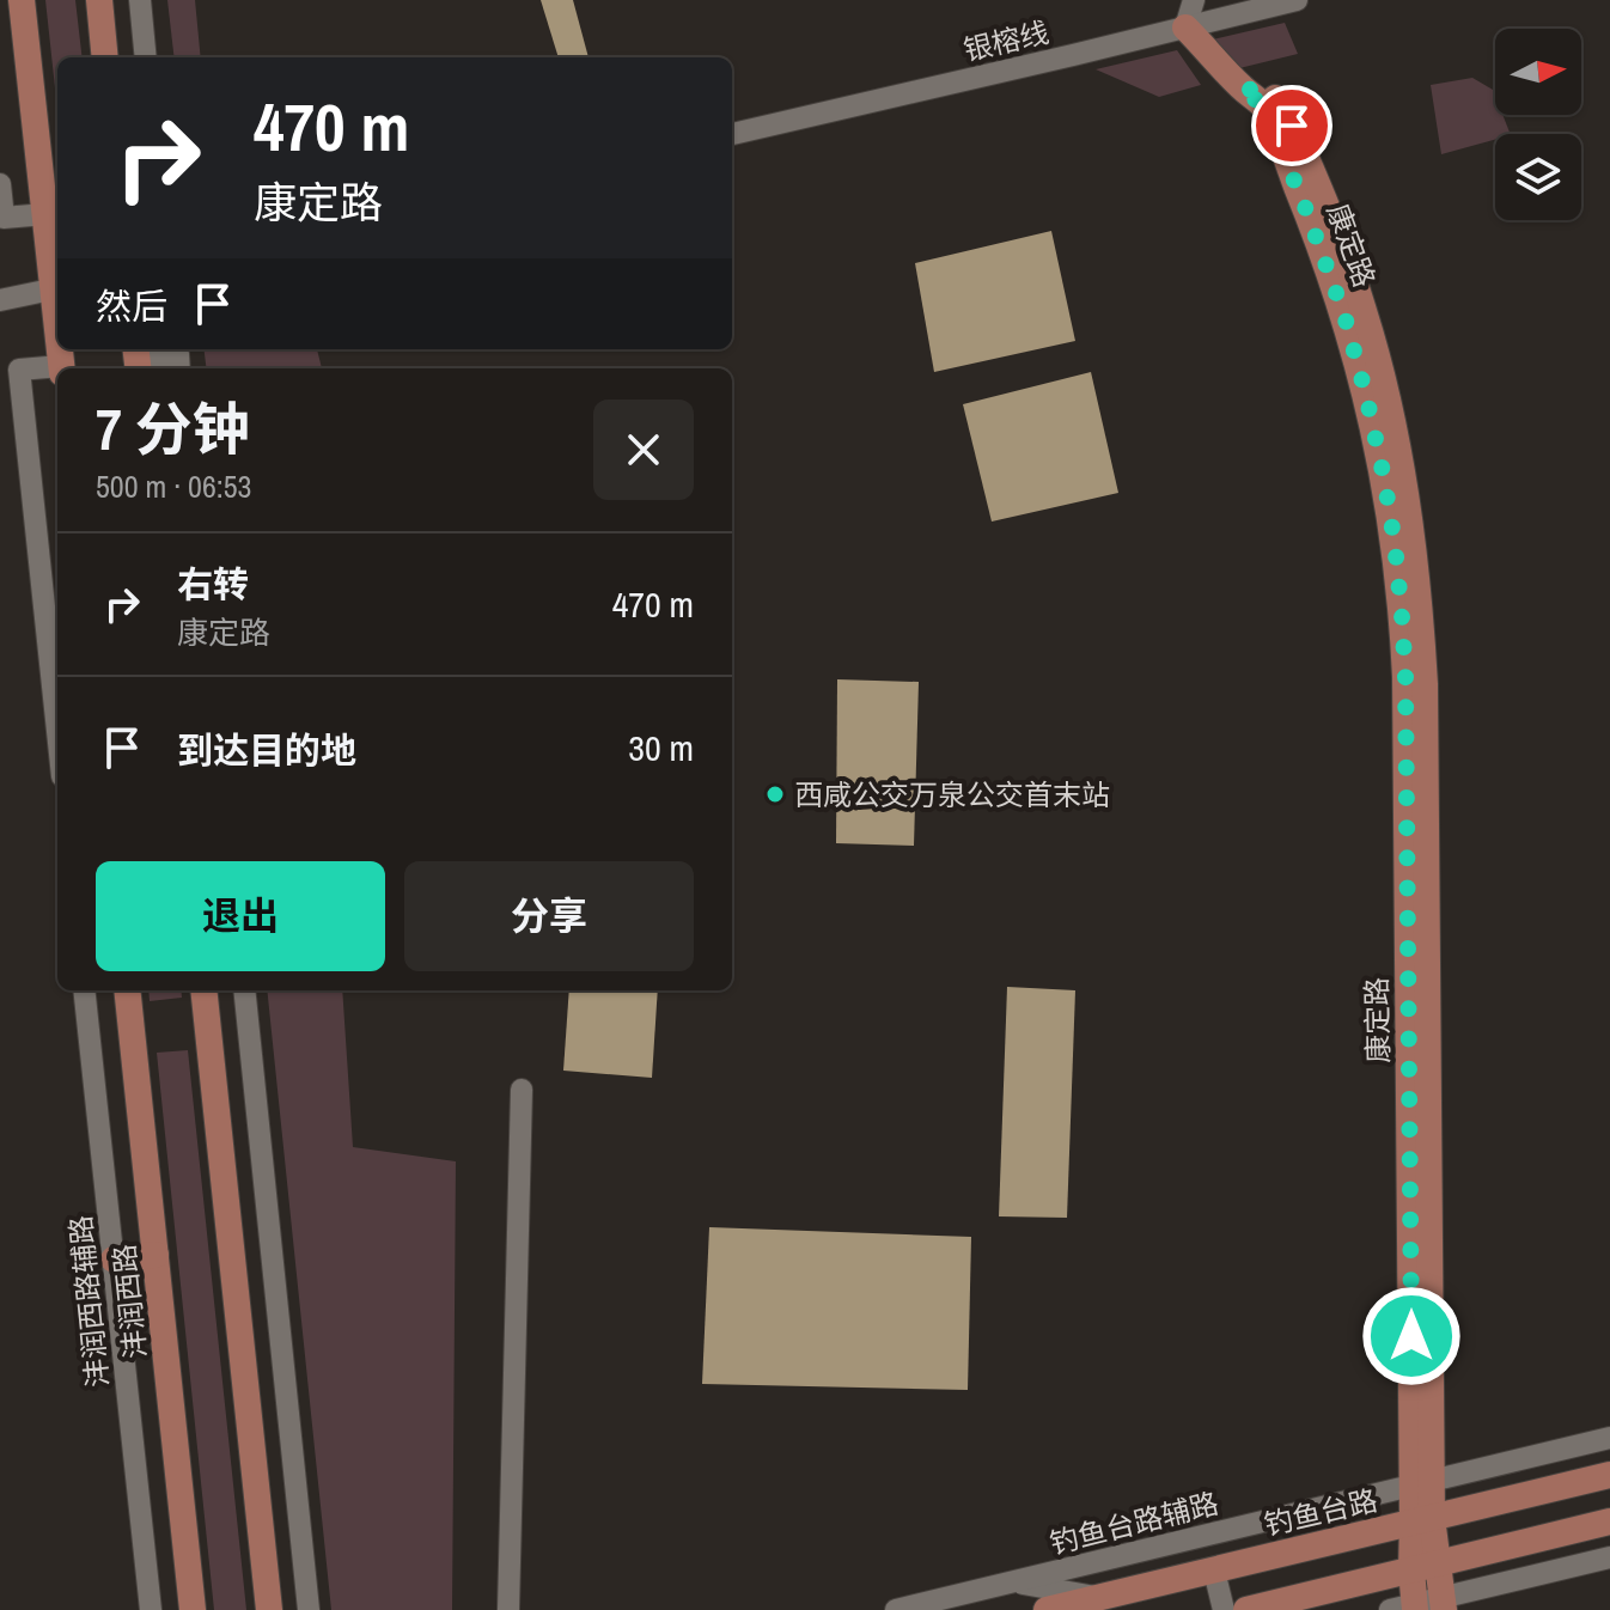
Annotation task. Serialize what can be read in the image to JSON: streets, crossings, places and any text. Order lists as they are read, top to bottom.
{
  "streets": {
    "main road": ["康定路", "沣润西路", "钓鱼台路"],
    "street": ["银榕线", "沣润西路辅路", "钓鱼台路辅路"]
  },
  "crossings": [
    ["银榕线", "康定路"],
    ["康定路", "钓鱼台路"],
    ["康定路", "钓鱼台路辅路"]
  ],
  "places": ["西咸公交万泉公交首末站"],
  "north": "right",
  "page": {
    "turn": ["470 m", "康定路"],
    "then": "然后",
    "heading": ["7 分钟", "500 m · 06:53"],
    "list": [
      {
        "name": "右转",
        "note": "康定路",
        "value": "470 m"
      },
      {
        "name": "到达目的地",
        "value": "30 m"
      }
    ],
    "buttons": ["退出", "分享"]
  }
}
